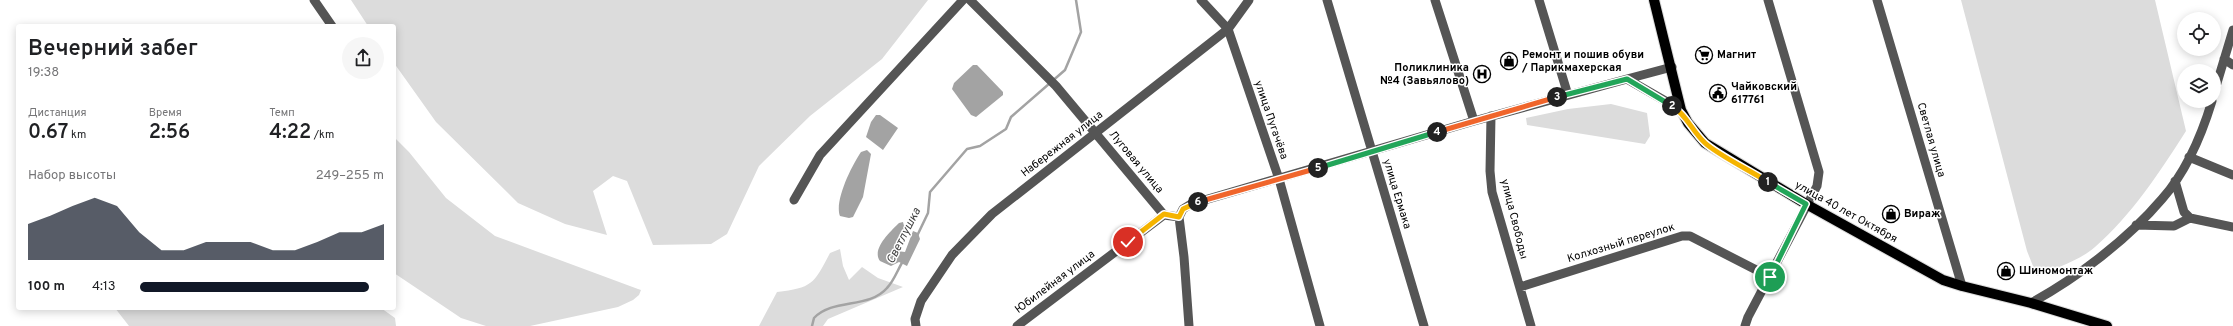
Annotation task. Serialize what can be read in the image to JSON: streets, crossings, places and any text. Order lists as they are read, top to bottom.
{
  "streets": {
    "main road": ["улица 40 лет Октября"],
    "street": [
      "улица Пугачёва",
      "Светлая улица",
      "Набережная улица",
      "Луговая улица",
      "улица Ермака",
      "улица Свободы",
      "Колхозный переулок",
      "Юбилейная улица"
    ]
  },
  "crossings": [
    ["улица Пугачёва", "Набережная улица"],
    ["Светлая улица", "улица 40 лет Октября"],
    ["Набережная улица", "Луговая улица"],
    ["Луговая улица", "Юбилейная улица"],
    ["улица Свободы", "Колхозный переулок"]
  ],
  "water": ["Светлушка"],
  "places": {
    "supermarket": ["Магнит"],
    "shop": ["Ремонт и пошив обуви / Парикмахерская", "Вираж", "Шиномонтаж"],
    "hospital": ["Поликлиника №4 (Завьялово)"],
    "public building": ["Чайковский 617761"]
  },
  "page": {
    "heading": ["Вечерний забег", "19:38"],
    "pins": [
      "3",
      "2",
      "4",
      "5",
      "1",
      "6"
    ],
    "stats": [
      ["Дистанция", "0.67 km"],
      ["Время", "2:56"],
      ["Темп", "4:22 /km"]
    ],
    "chart": ["Набор высоты", "249–255 m"],
    "list": [
      {
        "name": "100 m",
        "note": "4:13"
      }
    ]
  }
}
